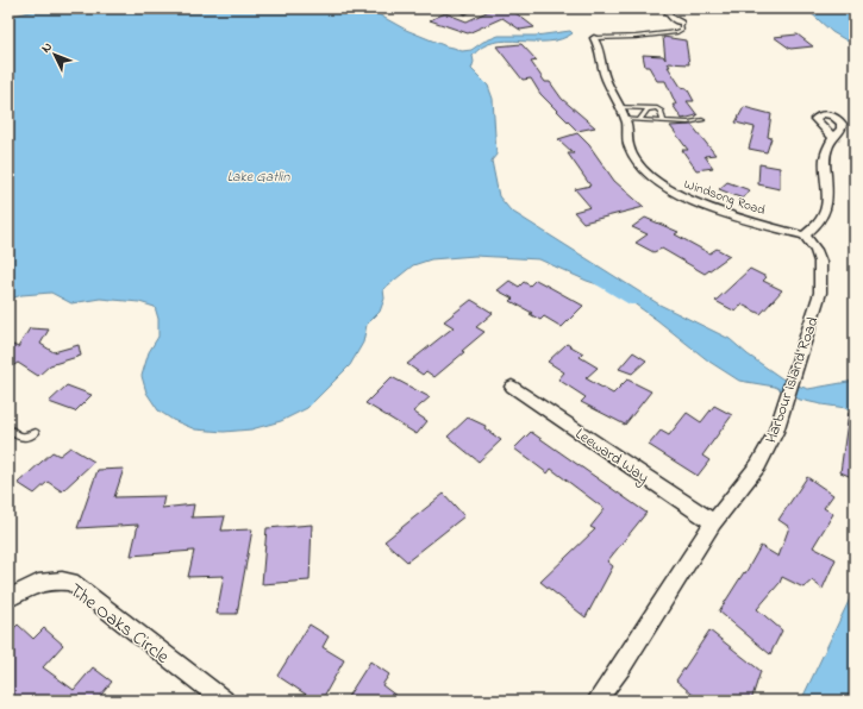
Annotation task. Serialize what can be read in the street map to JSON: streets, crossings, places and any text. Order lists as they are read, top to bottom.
{
  "streets": {
    "street": [
      "Windsong Road",
      "Harbour Island Road",
      "Leeward Way",
      "The Oaks Circle"
    ]
  },
  "crossings": [
    ["Windsong Road", "Harbour Island Road"],
    ["Harbour Island Road", "Leeward Way"]
  ],
  "water": ["Lake Gatlin"],
  "north": "top left"
}
